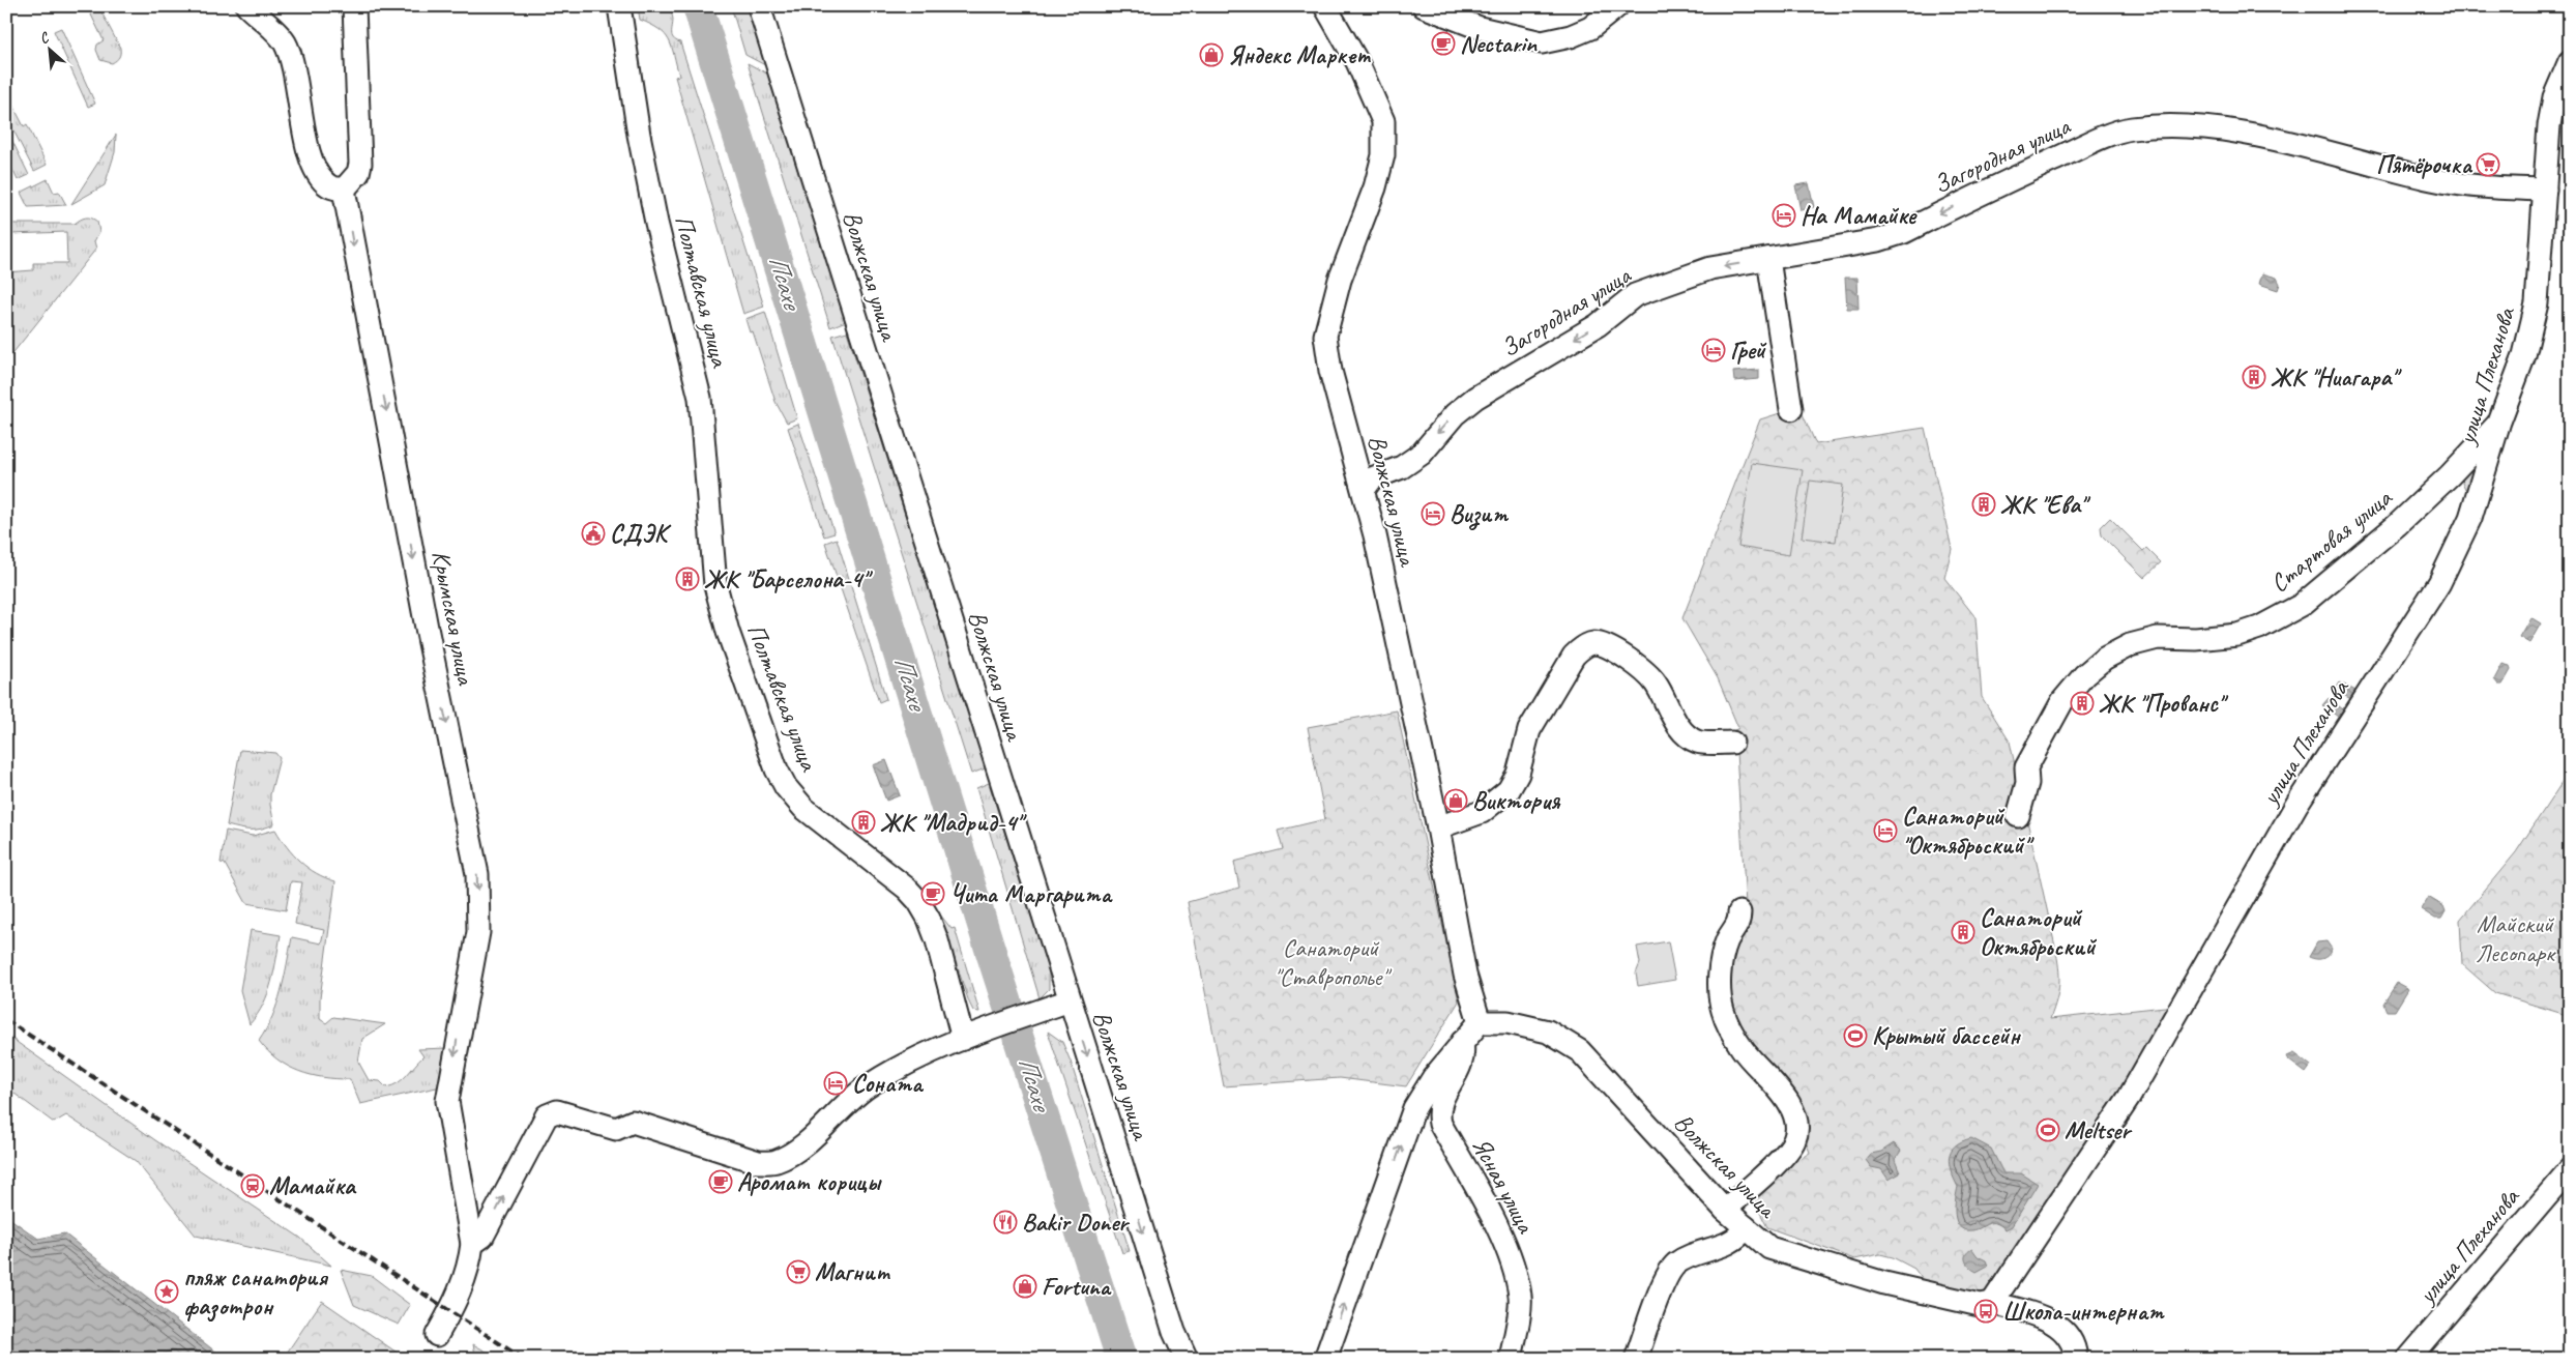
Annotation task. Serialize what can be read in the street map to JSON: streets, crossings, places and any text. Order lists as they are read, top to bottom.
{
  "streets": {
    "street": [
      "Загородная улица",
      "Волжская улица",
      "Полтавская улица",
      "улица Плеханова",
      "Стартовая улица",
      "Крымская улица",
      "Ясная улица"
    ]
  },
  "crossings": [
    ["Загородная улица", "Волжская улица"],
    ["Загородная улица", "улица Плеханова"],
    ["Волжская улица", "улица Плеханова"],
    ["улица Плеханова", "Стартовая улица"]
  ],
  "one_way": ["Загородная улица", "Крымская улица"],
  "water": ["Псахе"],
  "parks": ["Майский Лесопарк", "Санаторий \"Ставрополье\""],
  "places": {
    "cafe": ["Nectarin", "Чита Маргарита", "Аромат корицы"],
    "shop": ["Яндекс Маркет", "Виктория", "Fortuna"],
    "supermarket": ["Пятёрочка", "Магнит"],
    "hotel": [
      "На Мамайке",
      "Грей",
      "Визит",
      "Санаторий \"Октябрьский\"",
      "Соната"
    ],
    "building": [
      "ЖК \"Ниагара\"",
      "ЖК \"Ева\"",
      "ЖК \"Барселона-4\"",
      "ЖК \"Прованс\"",
      "ЖК \"Мадрид-4\"",
      "Санаторий Октябрьский"
    ],
    "public building": ["СДЭК"],
    "sports": ["Крытый бассейн", "Meltser"],
    "station": ["Мамайка"],
    "restaurant": ["Bakir Doner"],
    "place": ["пляж санатория фазотрон"],
    "bus stop": ["Школа-интернат"]
  },
  "north": "top left"
}
